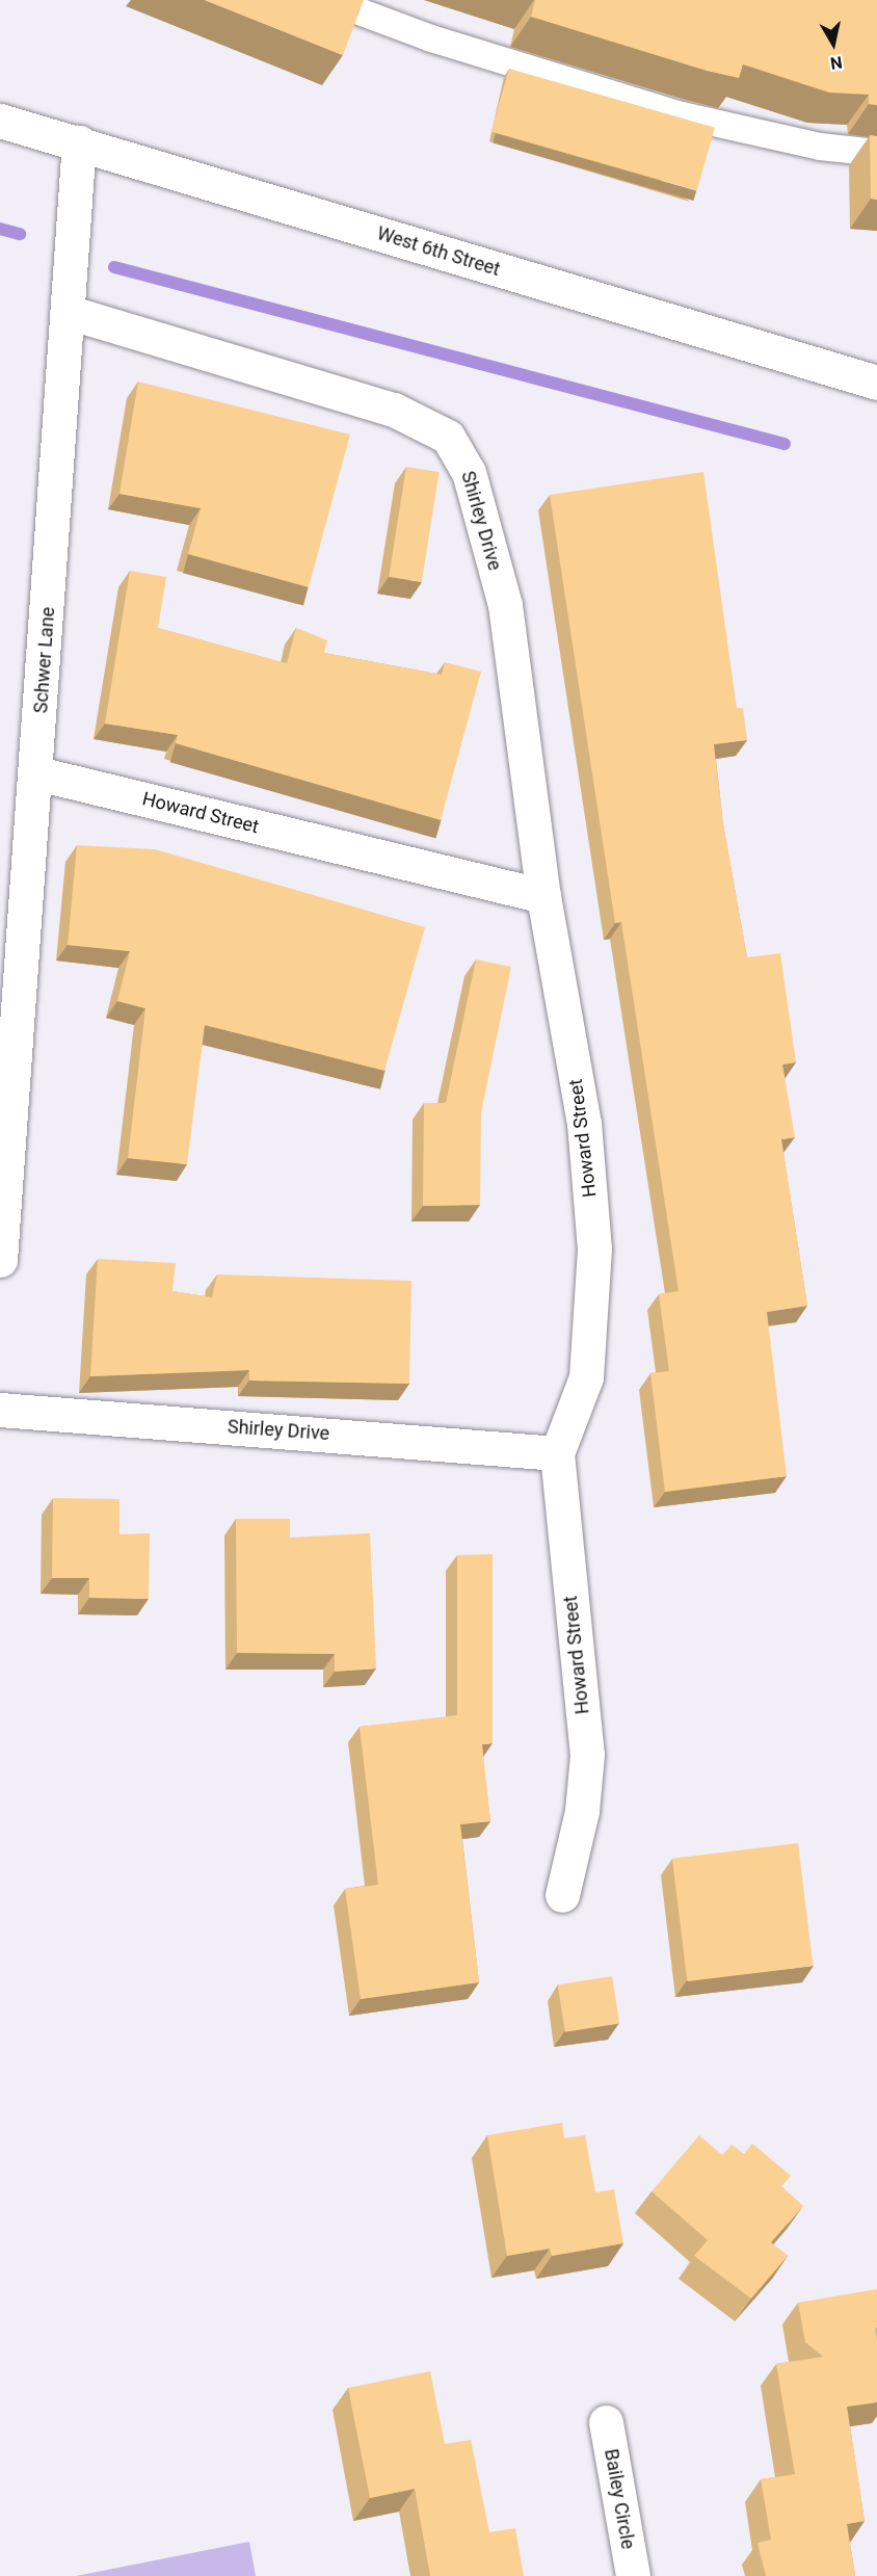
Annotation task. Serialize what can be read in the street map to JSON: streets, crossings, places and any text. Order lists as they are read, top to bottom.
{
  "streets": {
    "street": [
      "West 6th Street",
      "Shirley Drive",
      "Schwer Lane",
      "Howard Street",
      "Bailey Circle"
    ]
  },
  "crossings": [
    ["West 6th Street", "Schwer Lane"],
    ["Shirley Drive", "Schwer Lane"],
    ["Shirley Drive", "Howard Street"],
    ["Schwer Lane", "Howard Street"]
  ],
  "north": "bottom"
}
